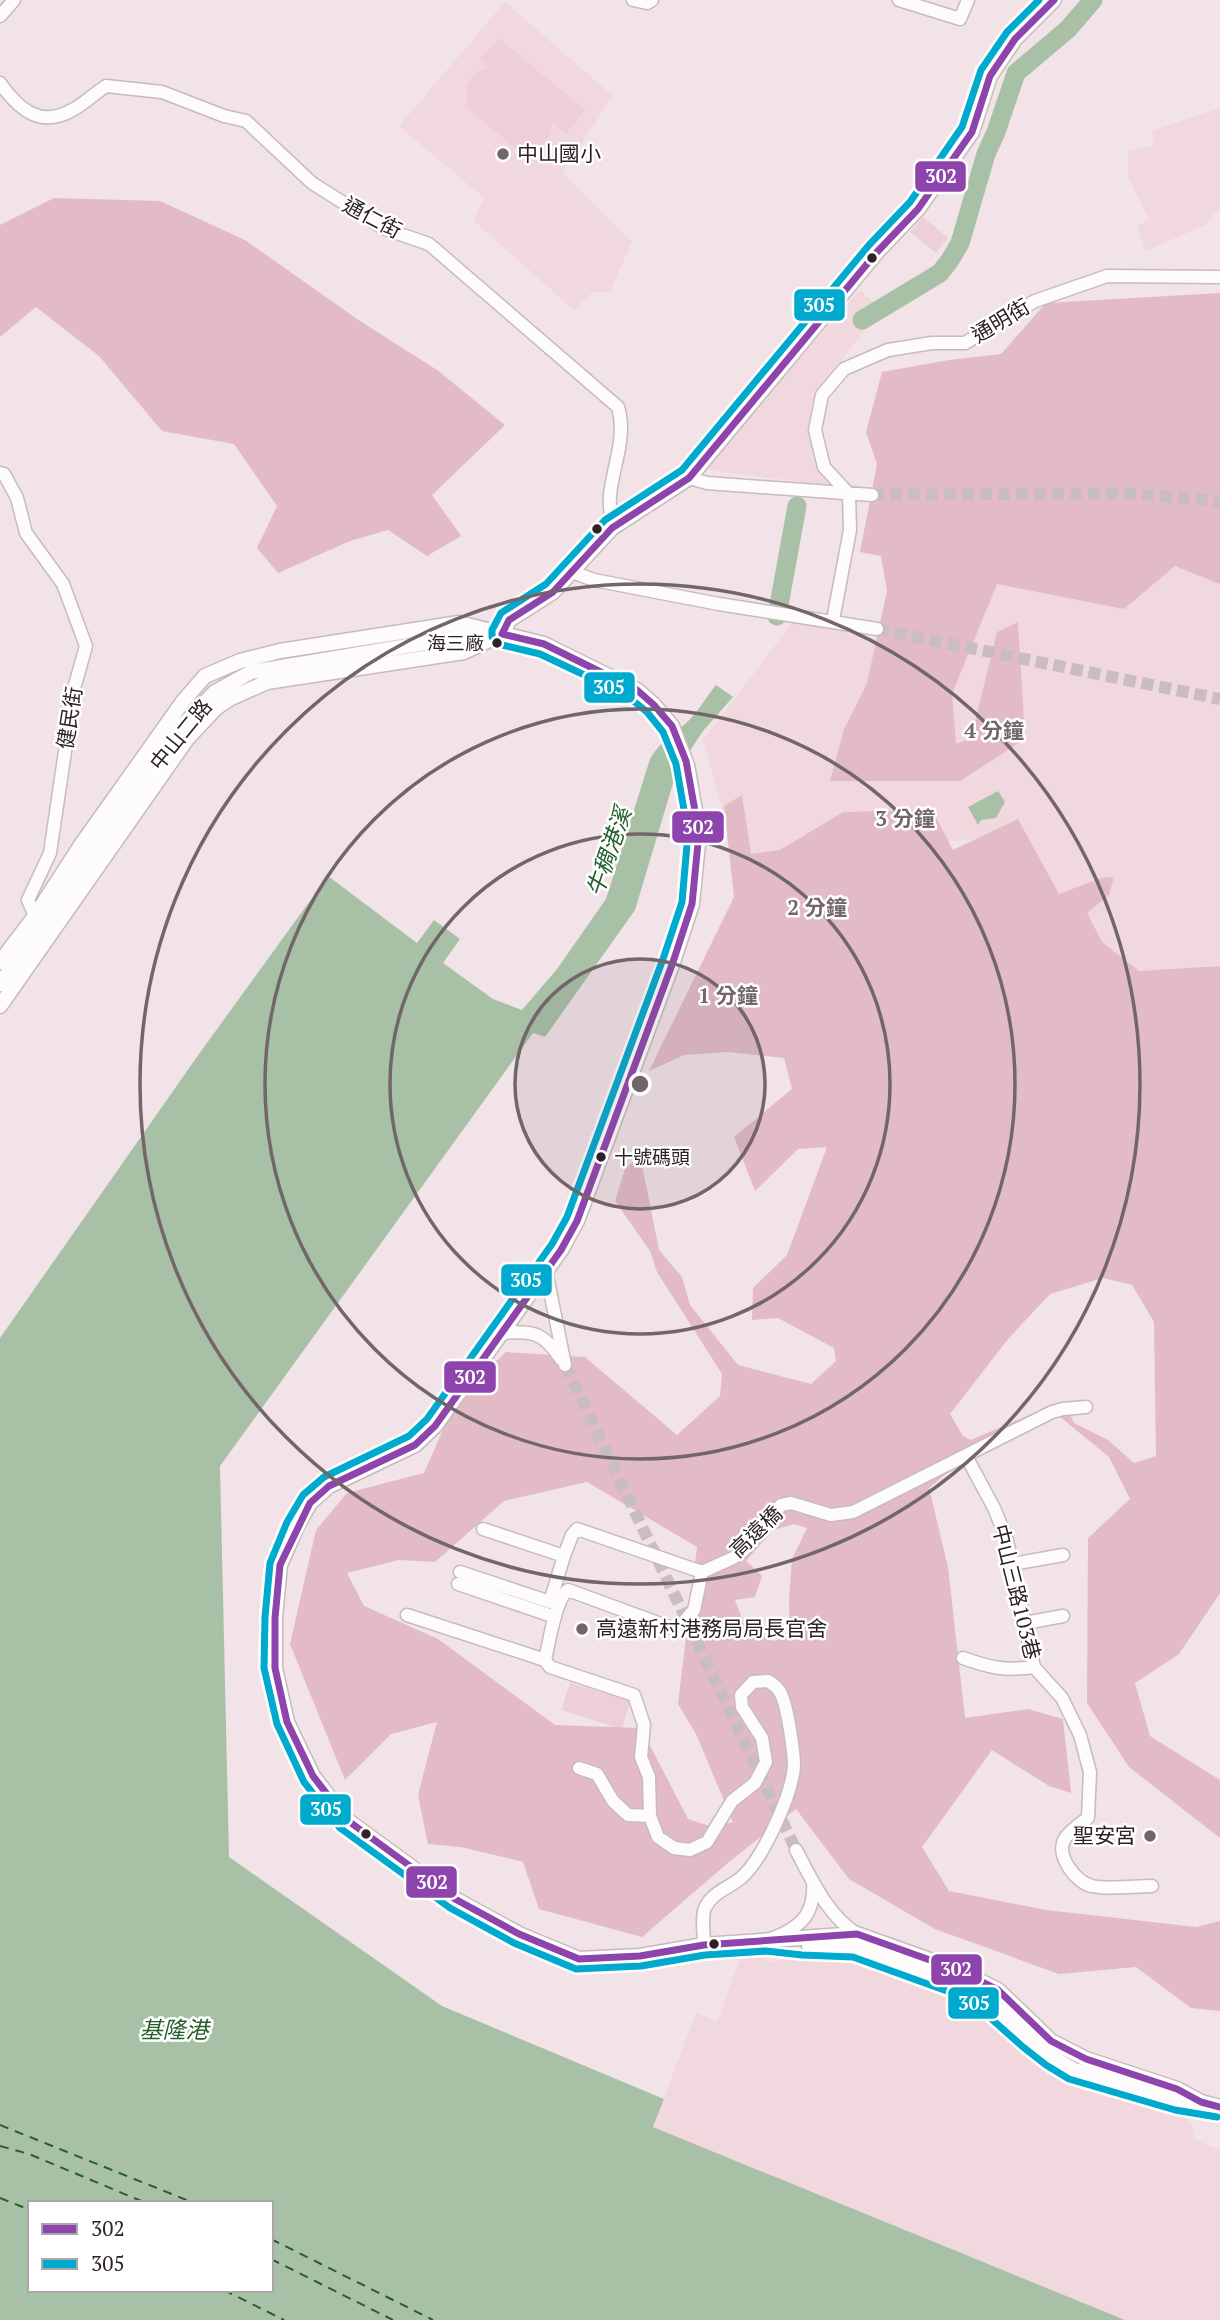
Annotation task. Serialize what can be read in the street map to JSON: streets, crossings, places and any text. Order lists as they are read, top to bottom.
{
  "streets": {
    "street": [
      "通仁街",
      "通明街",
      "健民街",
      "中山二路",
      "高遠橋",
      "中山三路103巷"
    ]
  },
  "crossings": [
    ["健民街", "中山二路"],
    ["高遠橋", "中山三路103巷"]
  ],
  "water": ["牛稠港溪", "基隆港"],
  "places": [
    "中山國小",
    "海三廠",
    "十號碼頭",
    "高遠新村港務局局長官舍",
    "聖安宮"
  ],
  "lines": ["transit line 302", "transit line 305"],
  "legend": ["302", "305"],
  "rings": [
    "4 分鐘",
    "3 分鐘",
    "2 分鐘",
    "1 分鐘"
  ]
}
